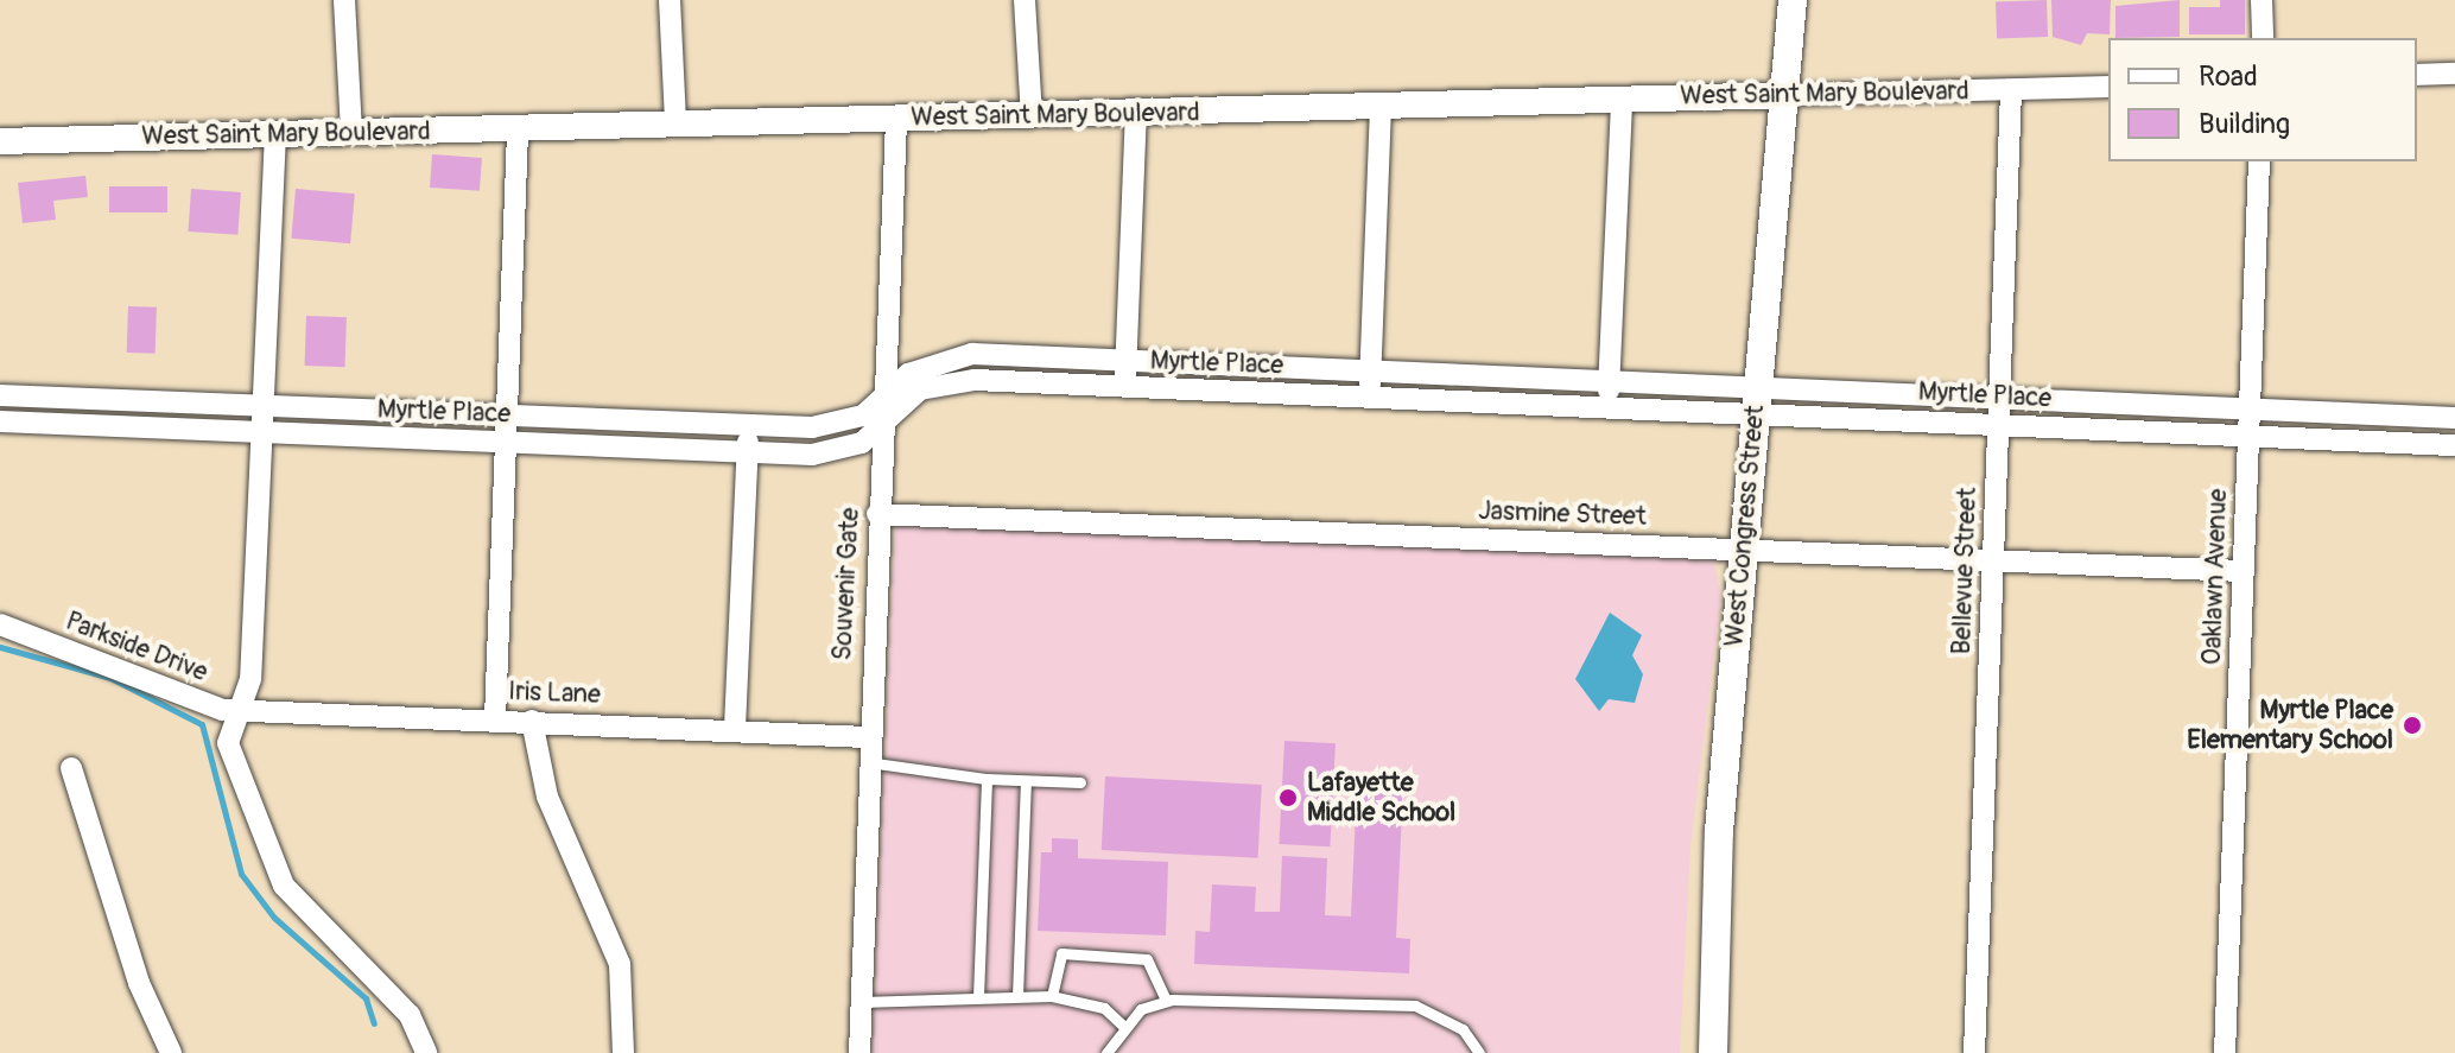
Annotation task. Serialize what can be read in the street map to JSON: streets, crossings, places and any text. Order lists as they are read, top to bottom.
{
  "streets": {
    "main road": ["West Congress Street"],
    "street": [
      "West Saint Mary Boulevard",
      "Myrtle Place",
      "Jasmine Street",
      "Bellevue Street",
      "Oaklawn Avenue",
      "Souvenir Gate",
      "Parkside Drive",
      "Iris Lane"
    ]
  },
  "crossings": [
    ["West Saint Mary Boulevard", "West Congress Street"],
    ["West Saint Mary Boulevard", "Bellevue Street"],
    ["West Saint Mary Boulevard", "Souvenir Gate"],
    ["Myrtle Place", "West Congress Street"],
    ["Myrtle Place", "Bellevue Street"],
    ["Myrtle Place", "Oaklawn Avenue"],
    ["Myrtle Place", "Souvenir Gate"],
    ["Jasmine Street", "West Congress Street"],
    ["Jasmine Street", "Bellevue Street"],
    ["Jasmine Street", "Oaklawn Avenue"],
    ["Jasmine Street", "Souvenir Gate"],
    ["Souvenir Gate", "Iris Lane"],
    ["Parkside Drive", "Iris Lane"]
  ],
  "places": ["Myrtle Place Elementary School", "Lafayette Middle School"],
  "legend": ["Road", "Building"]
}
